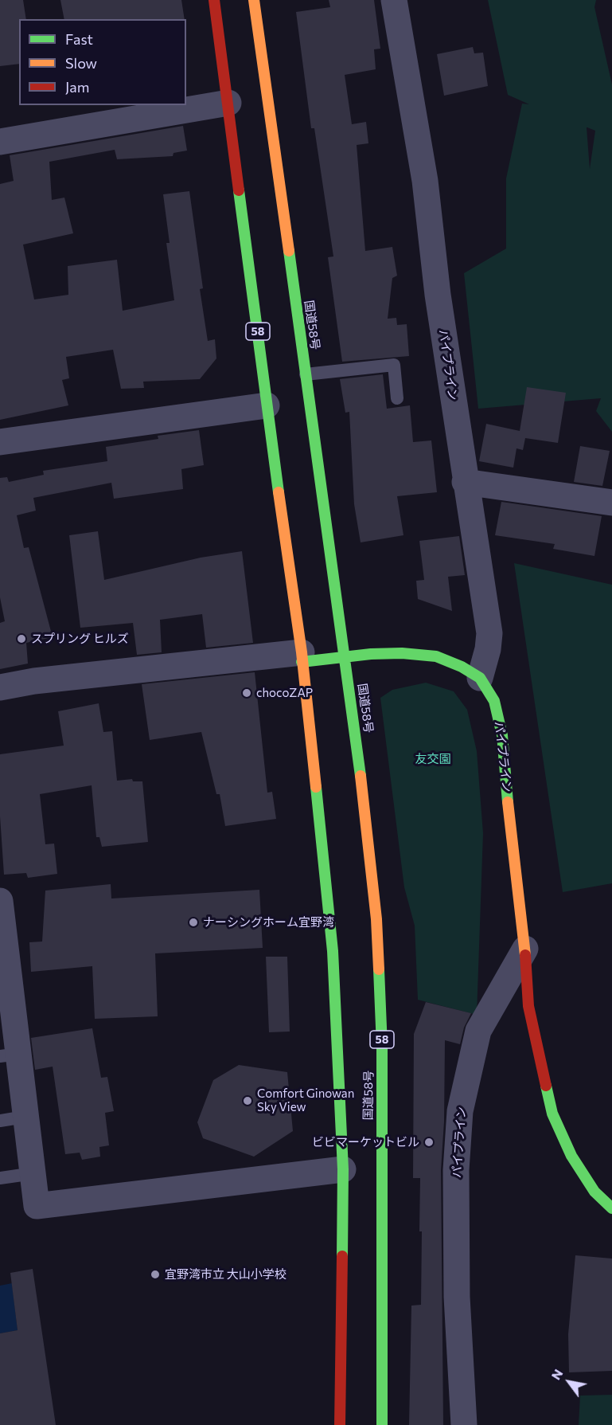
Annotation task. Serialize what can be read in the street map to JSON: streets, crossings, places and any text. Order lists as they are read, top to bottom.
{
  "streets": {
    "main road": ["国道58号", "58", "パイプライン"]
  },
  "parks": ["友交園"],
  "places": [
    "スプリング ヒルズ",
    "chocoZAP",
    "ナーシングホーム宜野湾",
    "Comfort Ginowan Sky View",
    "ビビマーケットビル",
    "宜野湾市立 大山小学校"
  ],
  "legend": ["Fast", "Slow", "Jam"],
  "north": "top left"
}
